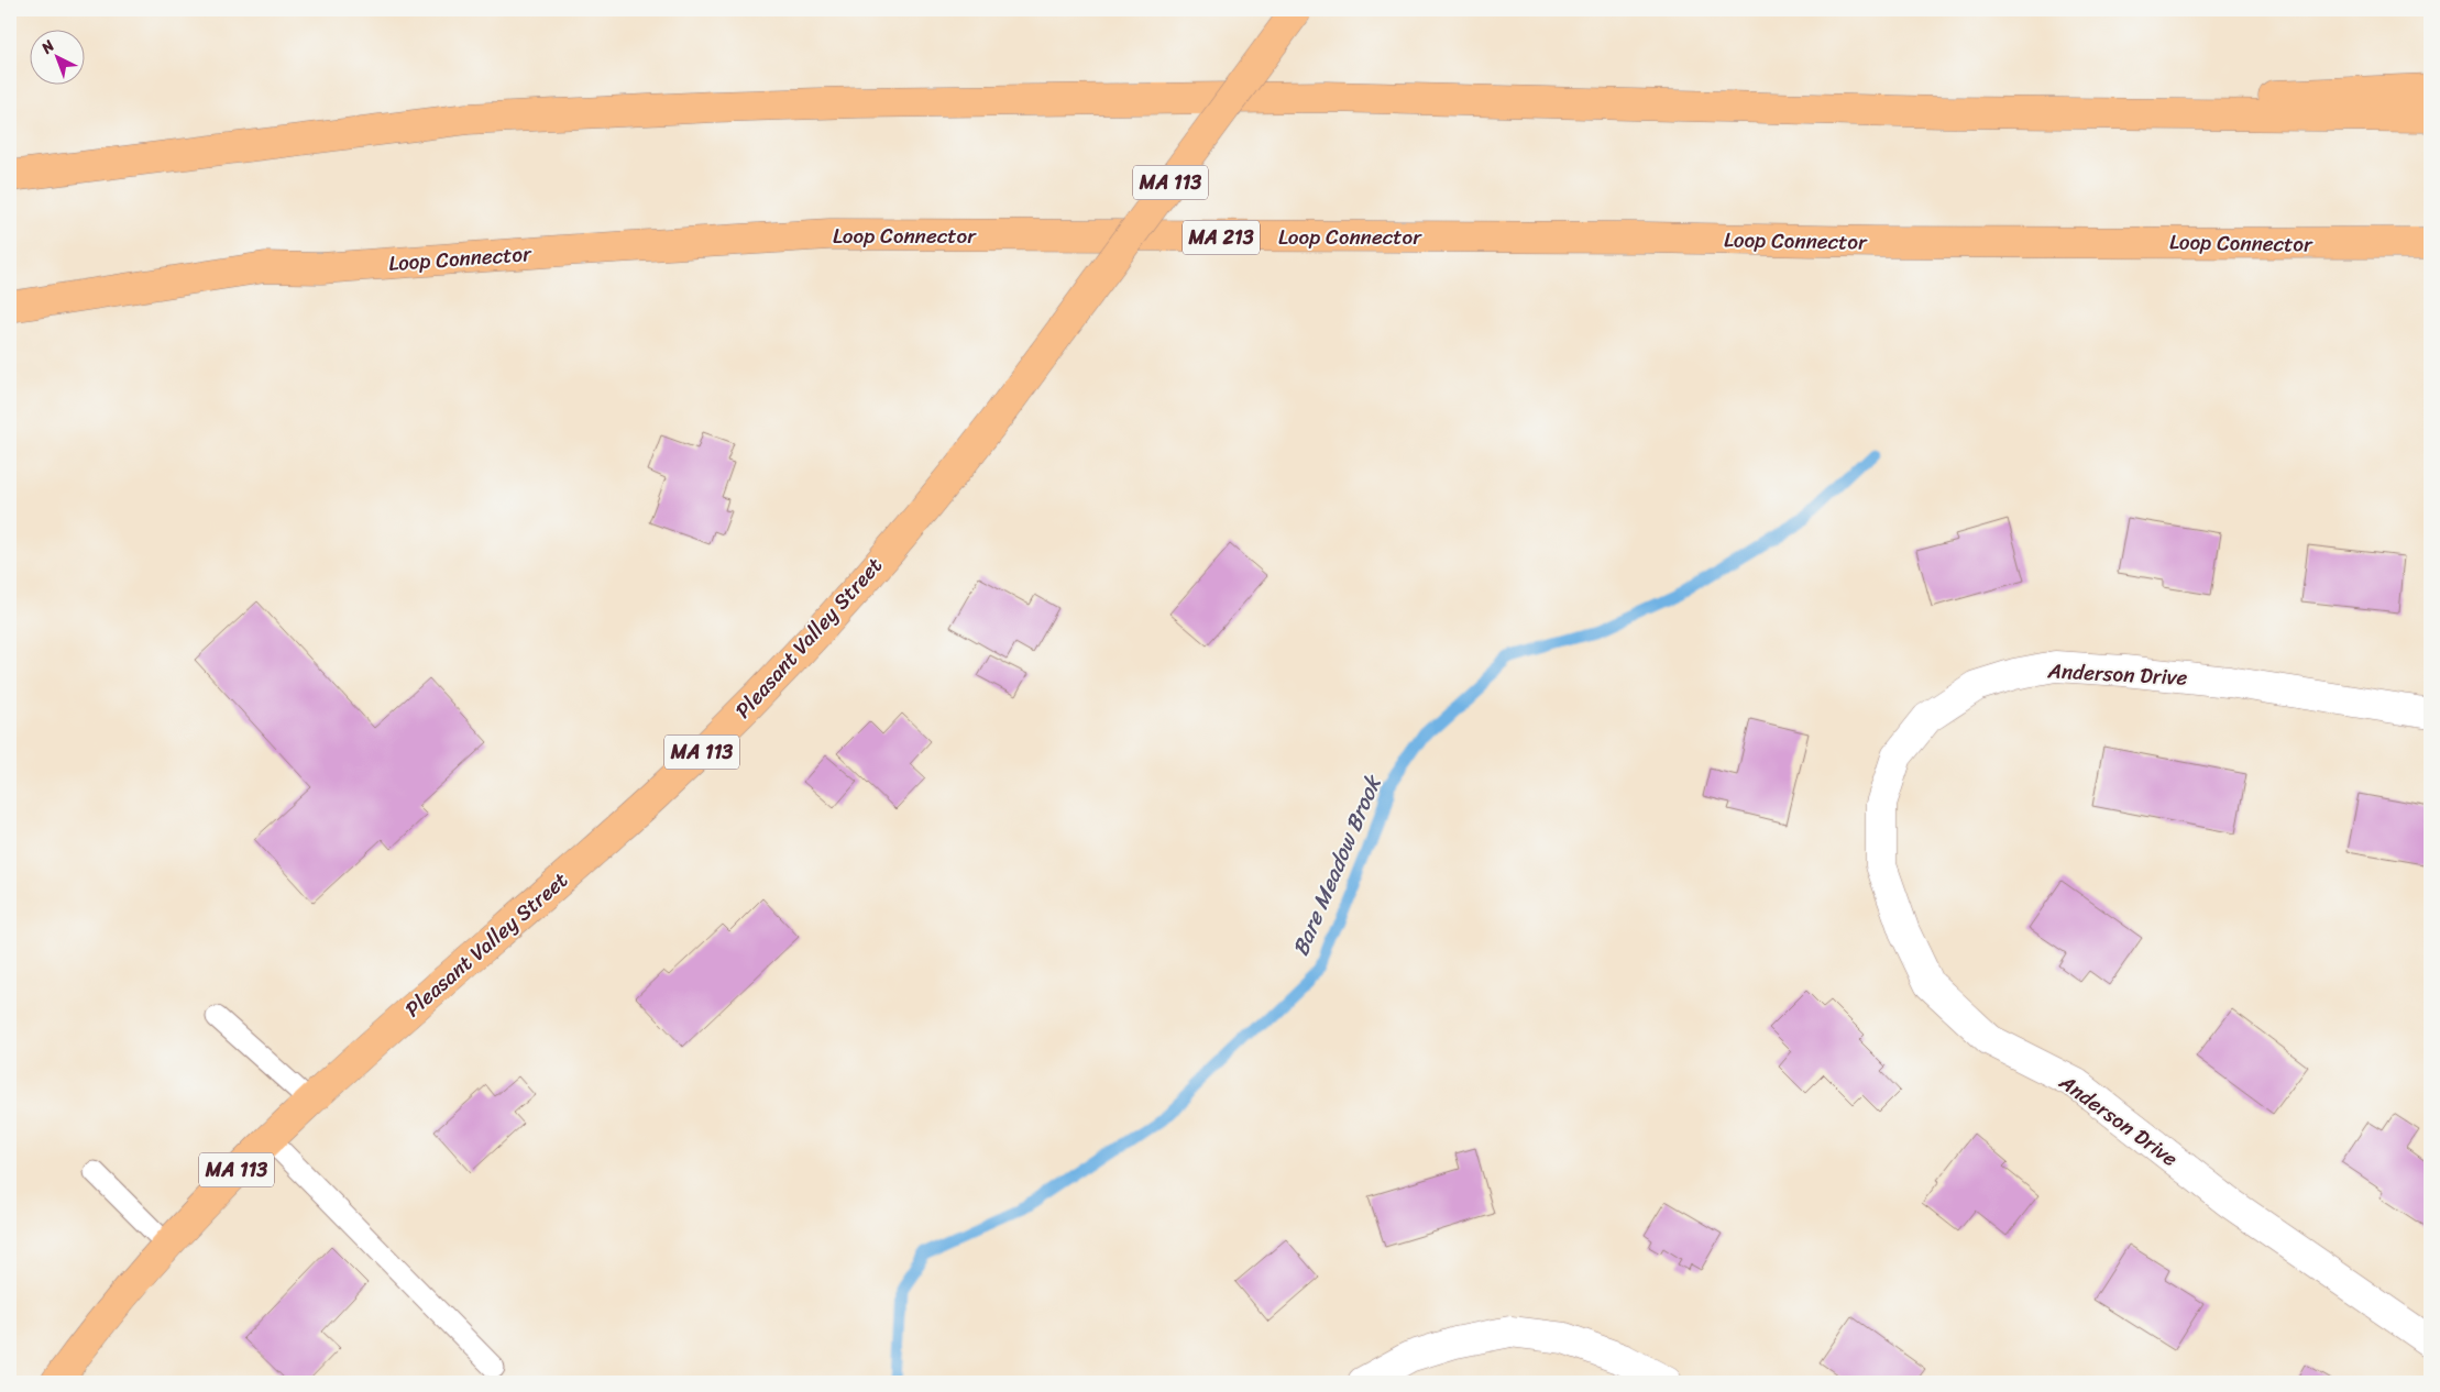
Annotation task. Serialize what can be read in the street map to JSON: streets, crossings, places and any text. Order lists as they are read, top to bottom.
{
  "streets": {
    "main road": [
      "MA 113",
      "Loop Connector",
      "MA 213",
      "Pleasant Valley Street"
    ],
    "street": ["Anderson Drive"]
  },
  "water": ["Bare Meadow Brook"],
  "north": "top left"
}
